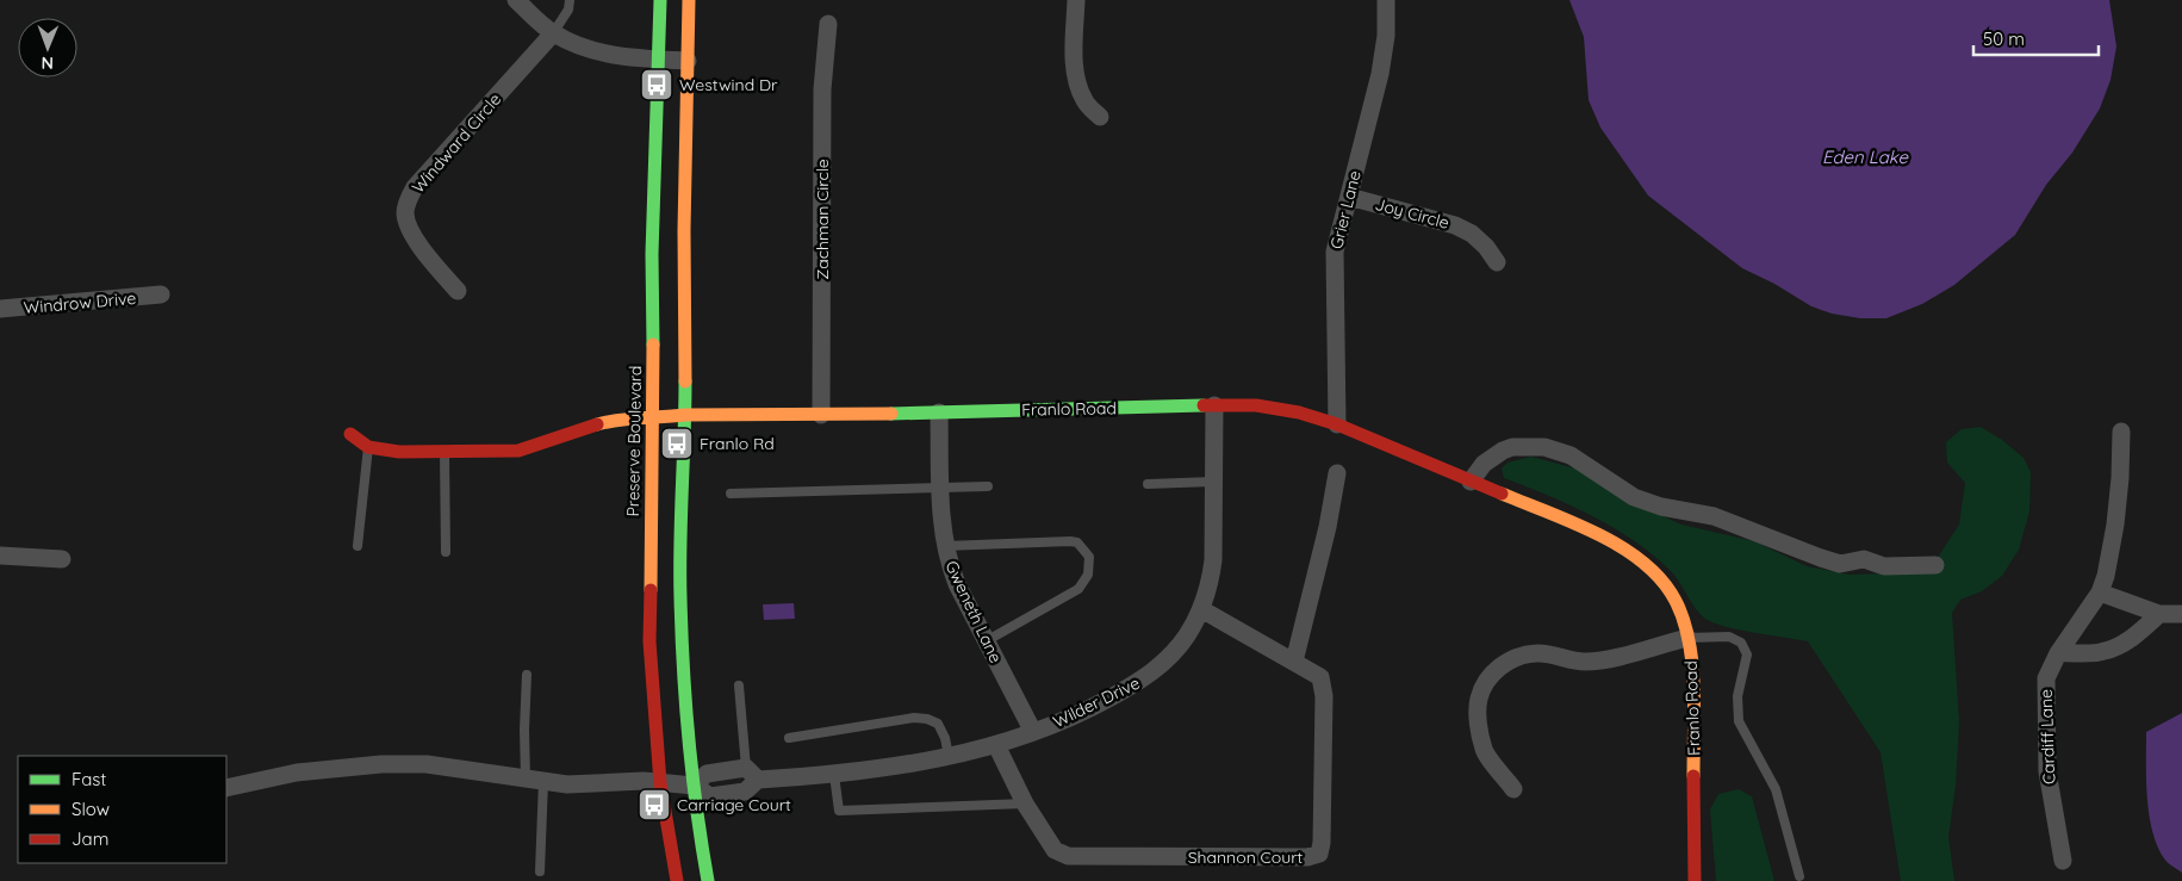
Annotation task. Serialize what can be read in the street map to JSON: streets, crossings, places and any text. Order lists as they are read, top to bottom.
{
  "streets": {
    "street": [
      "Windward Circle",
      "Grier Lane",
      "Joy Circle",
      "Zachman Circle",
      "Windrow Drive",
      "Franlo Road",
      "Preserve Boulevard",
      "Gweneth Lane",
      "Wilder Drive",
      "Cardiff Lane",
      "Shannon Court"
    ]
  },
  "crossings": [
    ["Grier Lane", "Joy Circle"],
    ["Grier Lane", "Franlo Road"],
    ["Zachman Circle", "Franlo Road"],
    ["Franlo Road", "Preserve Boulevard"],
    ["Franlo Road", "Gweneth Lane"],
    ["Franlo Road", "Wilder Drive"],
    ["Gweneth Lane", "Wilder Drive"],
    ["Wilder Drive", "Shannon Court"]
  ],
  "water": ["Eden Lake"],
  "places": {
    "bus stop": ["Westwind Dr", "Franlo Rd", "Carriage Court"]
  },
  "legend": ["Fast", "Slow", "Jam"],
  "scale_bar": "50 m",
  "north": "bottom"
}
